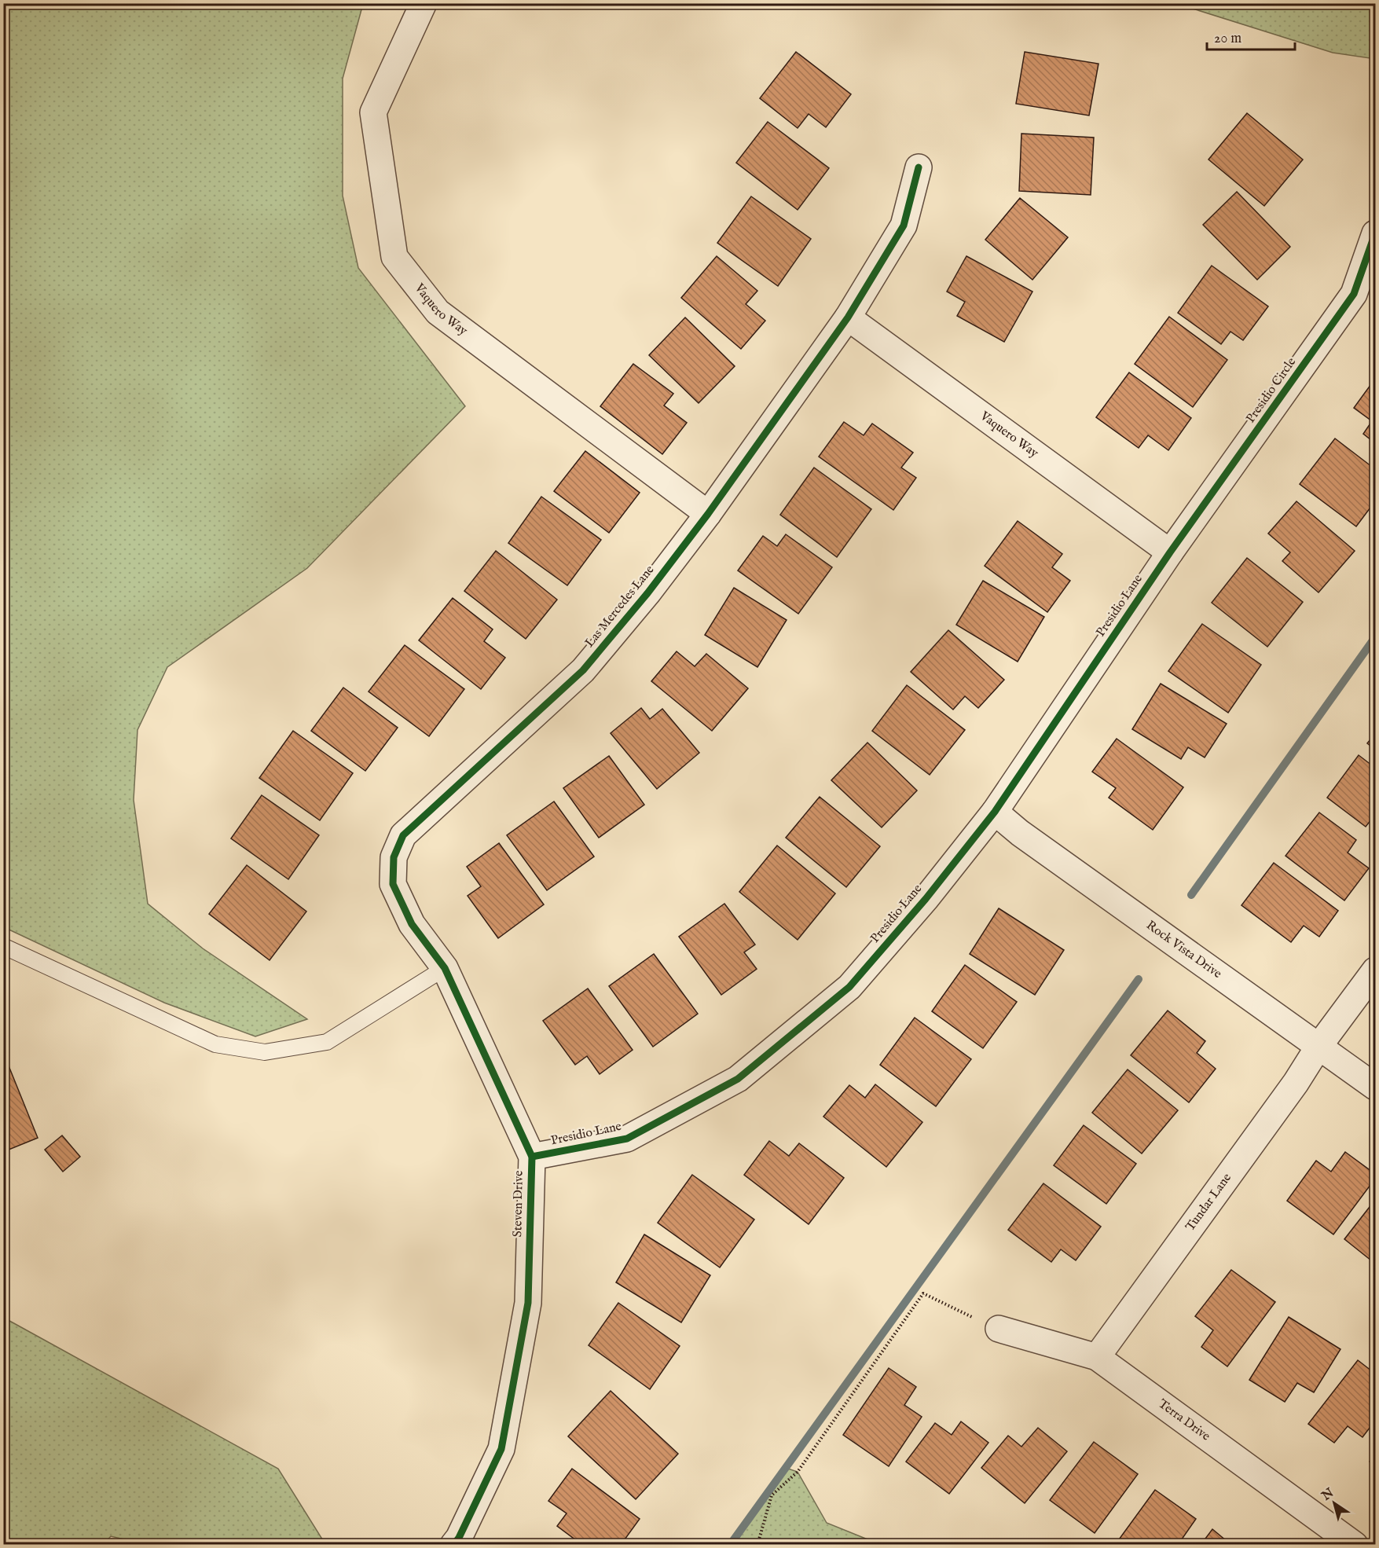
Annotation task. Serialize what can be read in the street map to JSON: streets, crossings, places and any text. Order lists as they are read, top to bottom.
{
  "streets": {
    "street": [
      "Vaquero Way",
      "Presidio Circle",
      "Presidio Lane",
      "Las Mercedes Lane",
      "Rock Vista Drive",
      "Tundar Lane",
      "Steven Drive",
      "Terra Drive"
    ]
  },
  "crossings": [
    ["Vaquero Way", "Presidio Circle"],
    ["Vaquero Way", "Presidio Lane"],
    ["Vaquero Way", "Las Mercedes Lane"],
    ["Presidio Circle", "Presidio Lane"],
    ["Presidio Lane", "Rock Vista Drive"],
    ["Presidio Lane", "Steven Drive"],
    ["Las Mercedes Lane", "Steven Drive"],
    ["Rock Vista Drive", "Tundar Lane"],
    ["Tundar Lane", "Terra Drive"]
  ],
  "scale_bar": "20 m",
  "north": "top left"
}
